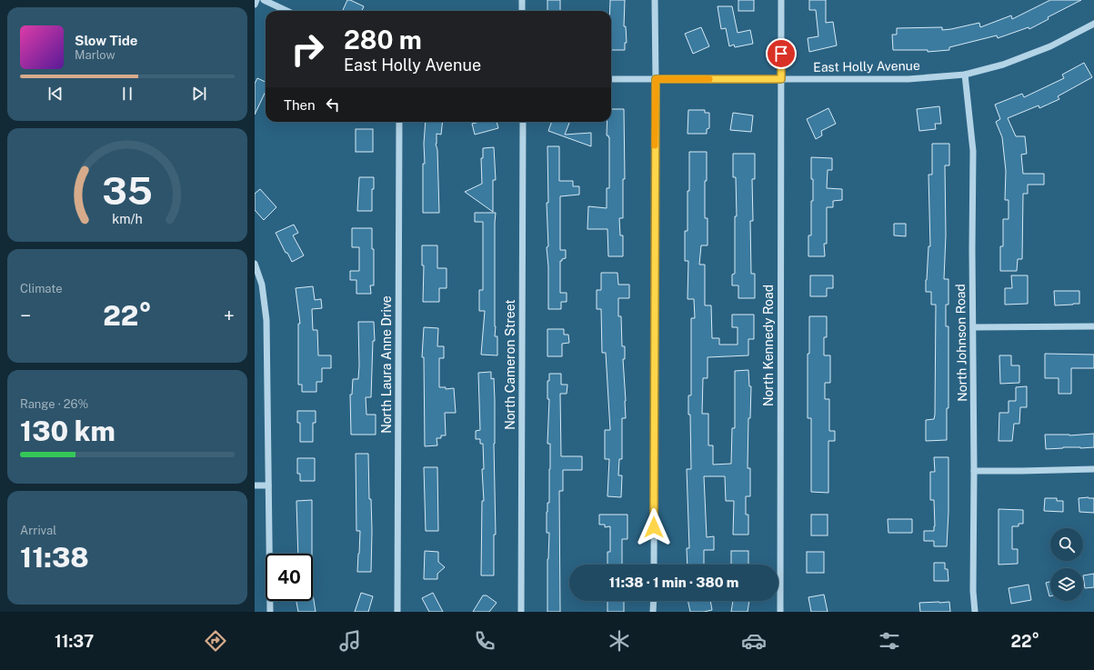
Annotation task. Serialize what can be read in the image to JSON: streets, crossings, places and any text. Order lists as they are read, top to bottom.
{
  "streets": {
    "street": [
      "East Holly Avenue",
      "North Johnson Road",
      "North Kennedy Road",
      "North Laura Anne Drive",
      "North Cameron Street"
    ]
  },
  "crossings": [
    ["East Holly Avenue", "North Johnson Road"],
    ["East Holly Avenue", "North Kennedy Road"]
  ],
  "page": {
    "turn": ["280 m", "East Holly Avenue"],
    "song": ["Slow Tide", "Marlow"],
    "then": "Then",
    "tile": [
      "Climate",
      ["Range · 26%", "130 km"],
      ["Arrival", "11:38"]
    ],
    "heat": ["−", "22°", "+"],
    "limit": "40",
    "trip": "11:38 · 1 min · 380 m",
    "tabs": ["11:37", "22°"],
    "gauge": ["35", "km/h"]
  }
}
